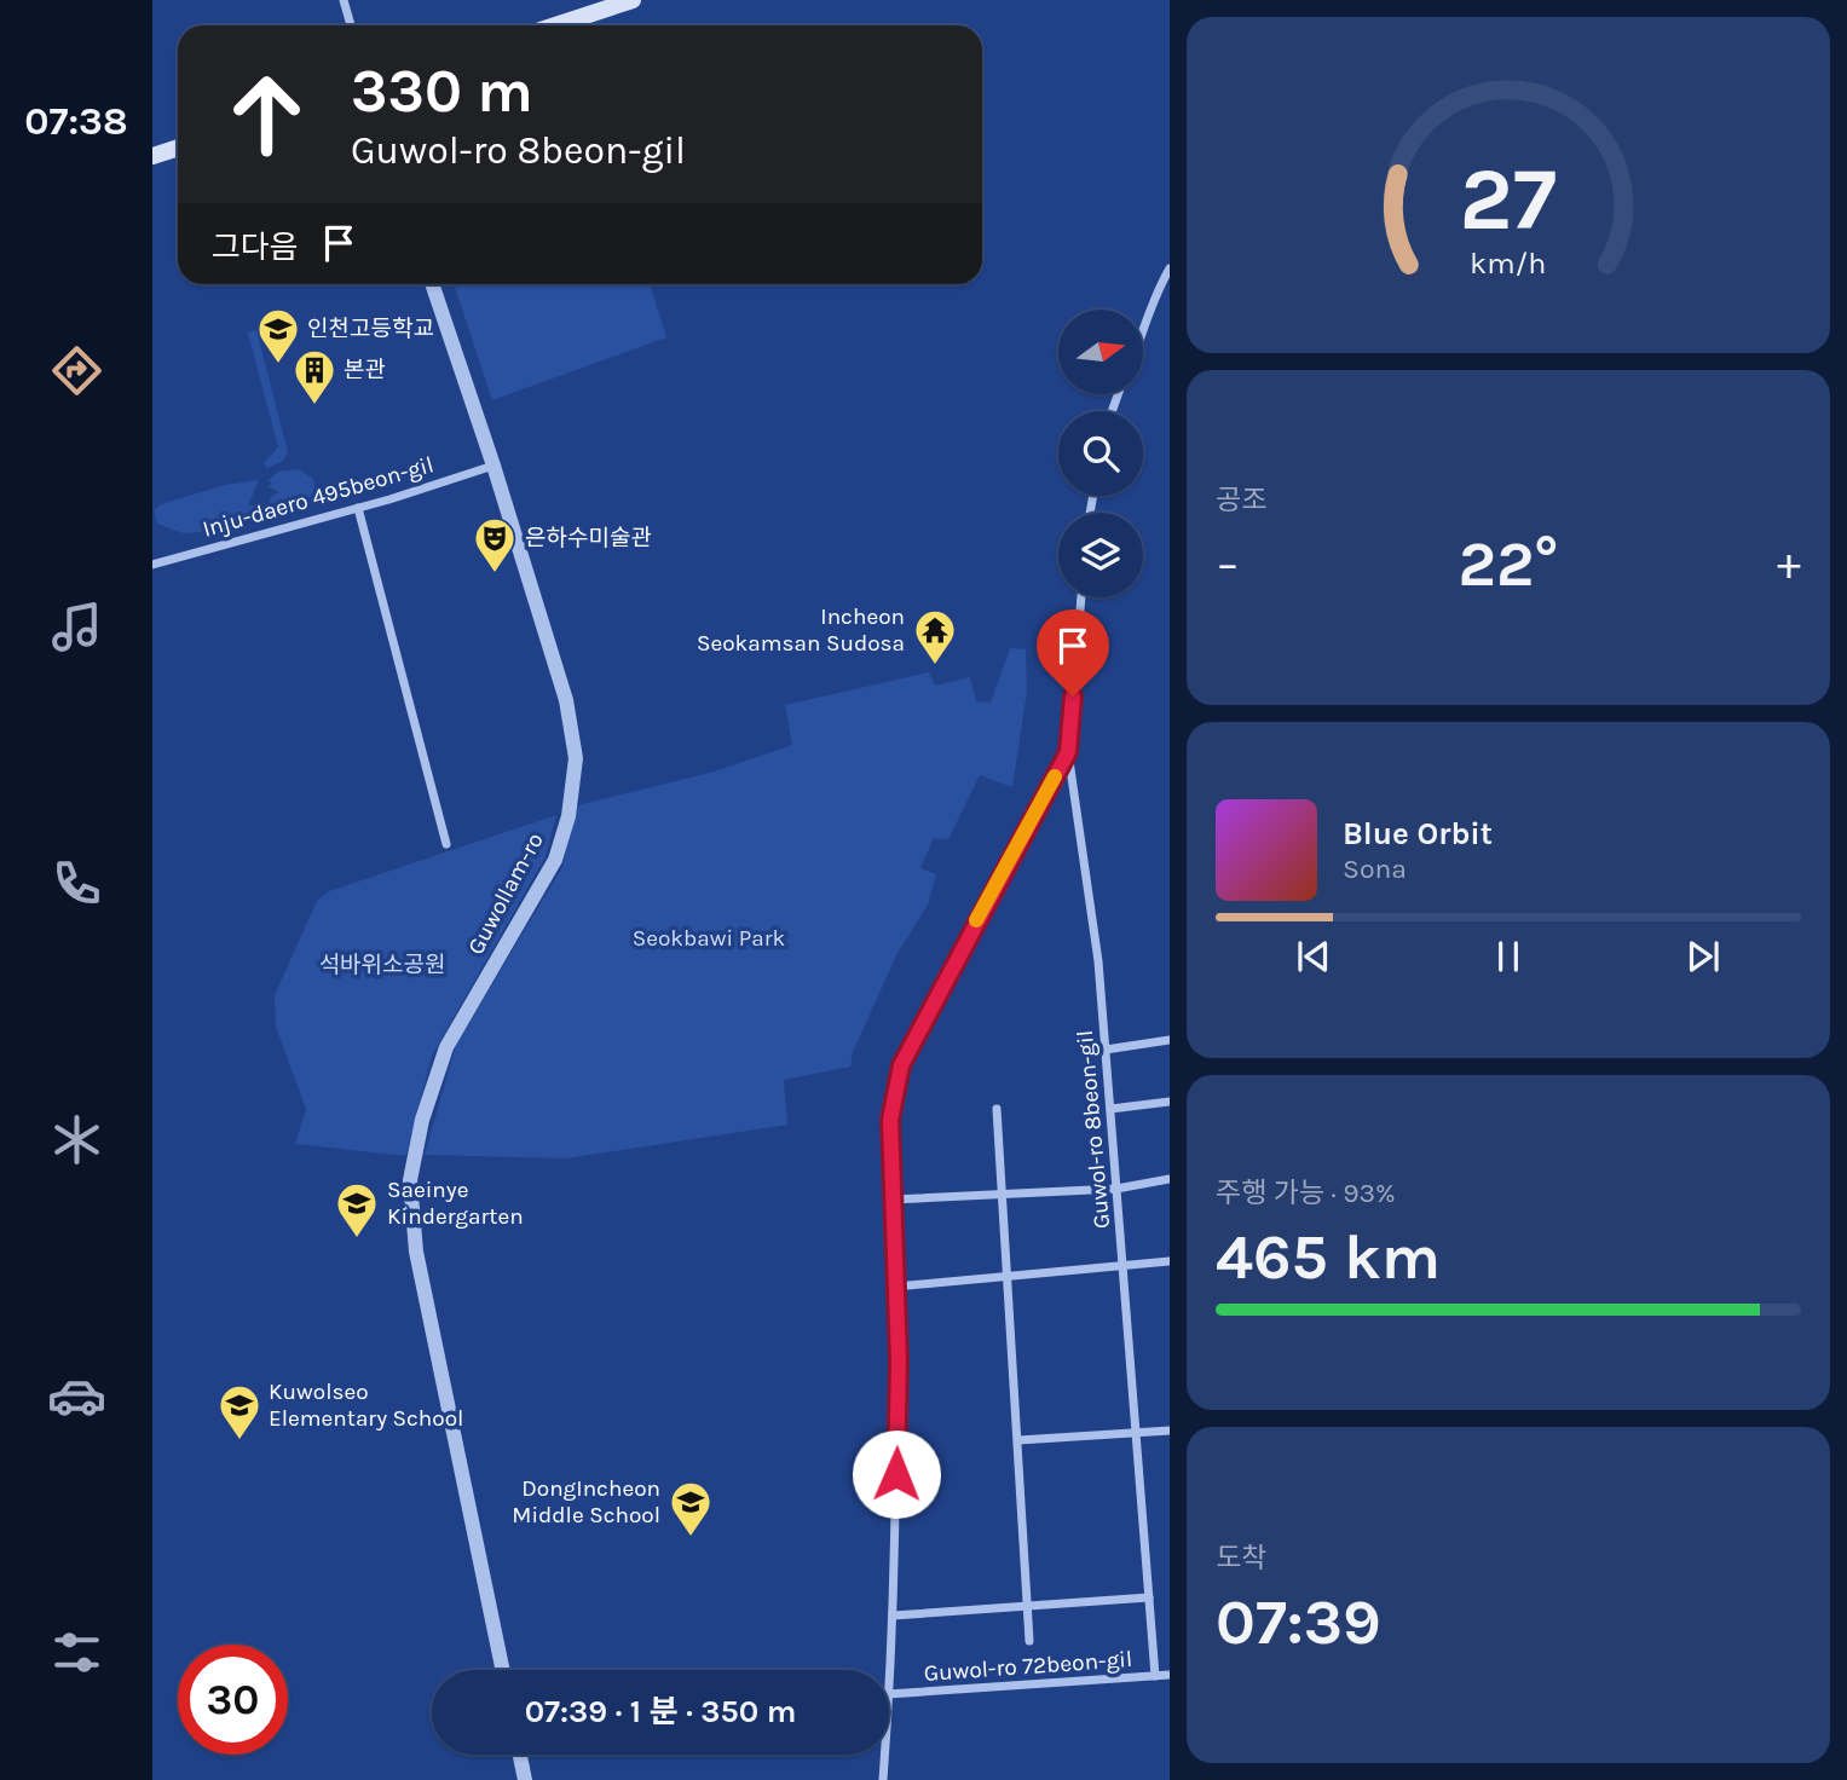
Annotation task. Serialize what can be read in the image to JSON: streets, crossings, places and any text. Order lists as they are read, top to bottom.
{
  "streets": {
    "street": [
      "Inju-daero 495beon-gil",
      "Guwollam-ro",
      "Guwol-ro 8beon-gil",
      "Guwol-ro 72beon-gil"
    ]
  },
  "crossings": [
    ["Inju-daero 495beon-gil", "Guwollam-ro"],
    ["Guwol-ro 8beon-gil", "Guwol-ro 72beon-gil"]
  ],
  "parks": ["Seokbawi Park", "석바위소공원"],
  "places": {
    "school or university": [
      "인천고등학교",
      "Saeinye Kindergarten",
      "Kuwolseo Elementary School",
      "DongIncheon Middle School"
    ],
    "building": ["본관"],
    "theatre": ["은하수미술관"],
    "temple": ["Incheon Seokamsan Sudosa"]
  },
  "north": "right",
  "page": {
    "tabs": "07:38",
    "turn": ["330 m", "Guwol-ro 8beon-gil"],
    "then": "그다음",
    "tile": [
      "공조",
      ["주행 가능 · 93%", "465 km"],
      ["도착", "07:39"]
    ],
    "heat": ["−", "22°", "+"],
    "song": ["Blue Orbit", "Sona"],
    "limit": "30",
    "trip": "07:39 · 1 분 · 350 m",
    "gauge": ["27", "km/h"]
  }
}
